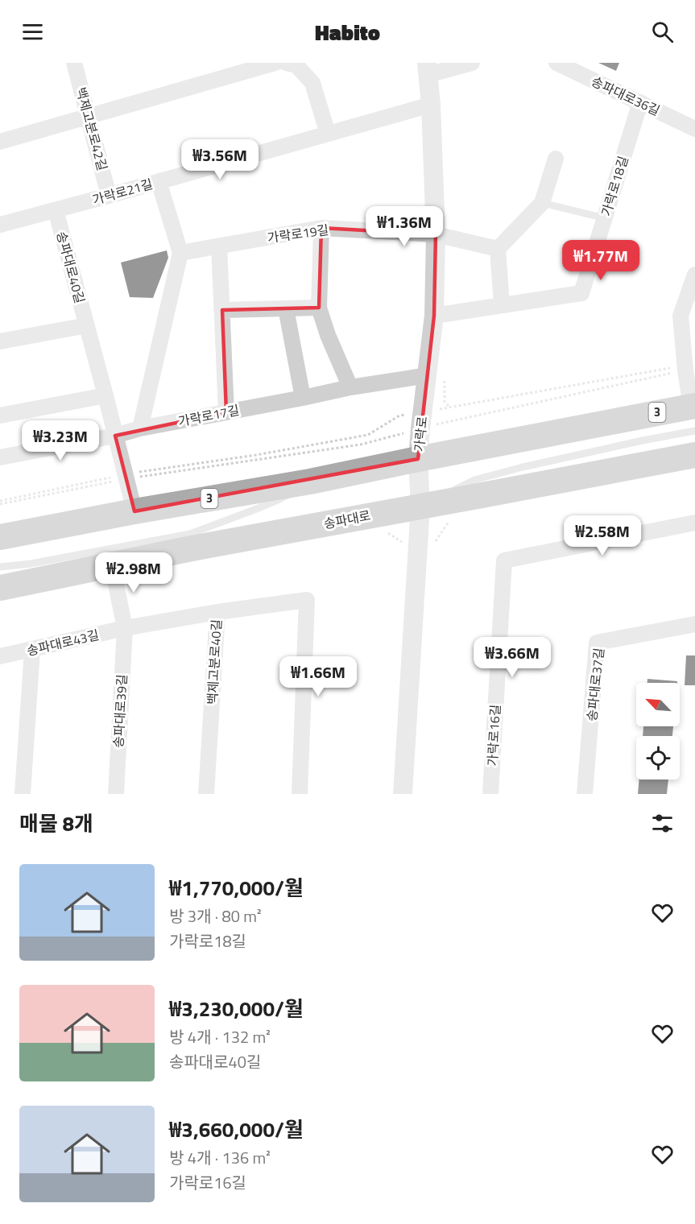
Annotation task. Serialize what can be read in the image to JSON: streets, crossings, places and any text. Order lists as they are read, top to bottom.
{
  "streets": {
    "main road": ["3", "송파대로"],
    "street": [
      "송파대로36길",
      "백제고분로42길",
      "가락로18길",
      "가락로21길",
      "가락로19길",
      "송파대로40길",
      "가락로17길",
      "가락로",
      "송파대로43길",
      "백제고분로40길",
      "송파대로37길",
      "송파대로39길",
      "가락로16길"
    ]
  },
  "crossings": [
    ["송파대로36길", "가락로18길"],
    ["백제고분로42길", "가락로21길"],
    ["가락로18길", "가락로"],
    ["가락로21길", "송파대로40길"],
    ["가락로21길", "가락로"],
    ["가락로19길", "가락로"],
    ["송파대로40길", "3"],
    ["송파대로40길", "가락로17길"],
    ["3", "가락로"],
    ["가락로17길", "가락로"],
    ["가락로", "송파대로"],
    ["송파대로", "송파대로39길"],
    ["송파대로43길", "송파대로39길"]
  ],
  "north": "top left",
  "page": {
    "header": "Habito",
    "price": [
      "₩3.56M",
      "₩1.36M",
      "₩1.77M",
      "₩3.23M",
      "₩2.58M",
      "₩2.98M",
      "₩3.66M",
      "₩1.66M"
    ],
    "heading": "매물 8개",
    "list": [
      {
        "name": "₩1,770,000/월",
        "note": "방 3개 · 80 m² · 가락로18길"
      },
      {
        "name": "₩3,230,000/월",
        "note": "방 4개 · 132 m² · 송파대로40길"
      },
      {
        "name": "₩3,660,000/월",
        "note": "방 4개 · 136 m² · 가락로16길"
      }
    ]
  }
}
